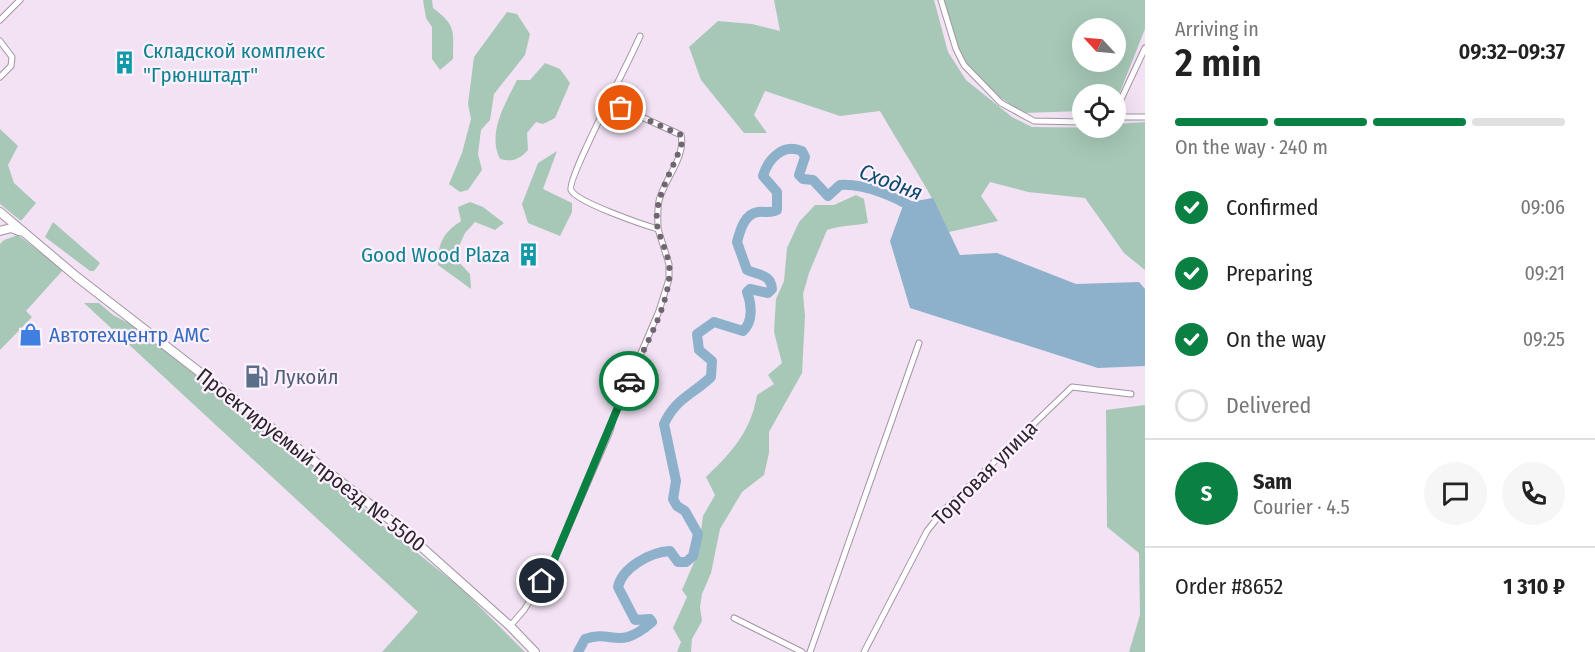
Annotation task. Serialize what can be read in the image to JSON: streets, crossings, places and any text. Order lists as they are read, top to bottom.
{
  "streets": {
    "street": ["Проектируемый проезд № 5500", "Торговая улица"]
  },
  "water": ["Сходня"],
  "places": {
    "building": ["Складской комплекс \"Грюнштадт\"", "Good Wood Plaza"],
    "shop": ["Автотехцентр АМС"],
    "fuel station": ["Лукойл"]
  },
  "north": "top left",
  "page": {
    "heading": ["2 min", "Arriving in", "09:32–09:37"],
    "panel": [
      "Sam",
      "Courier · 4.5",
      "Order #8652",
      "1 310 ₽"
    ],
    "bar": "On the way · 240 m",
    "list": [
      ["Confirmed", "09:06"],
      ["Preparing", "09:21"],
      ["On the way", "09:25"],
      "Delivered"
    ],
    "round": "S"
  }
}
